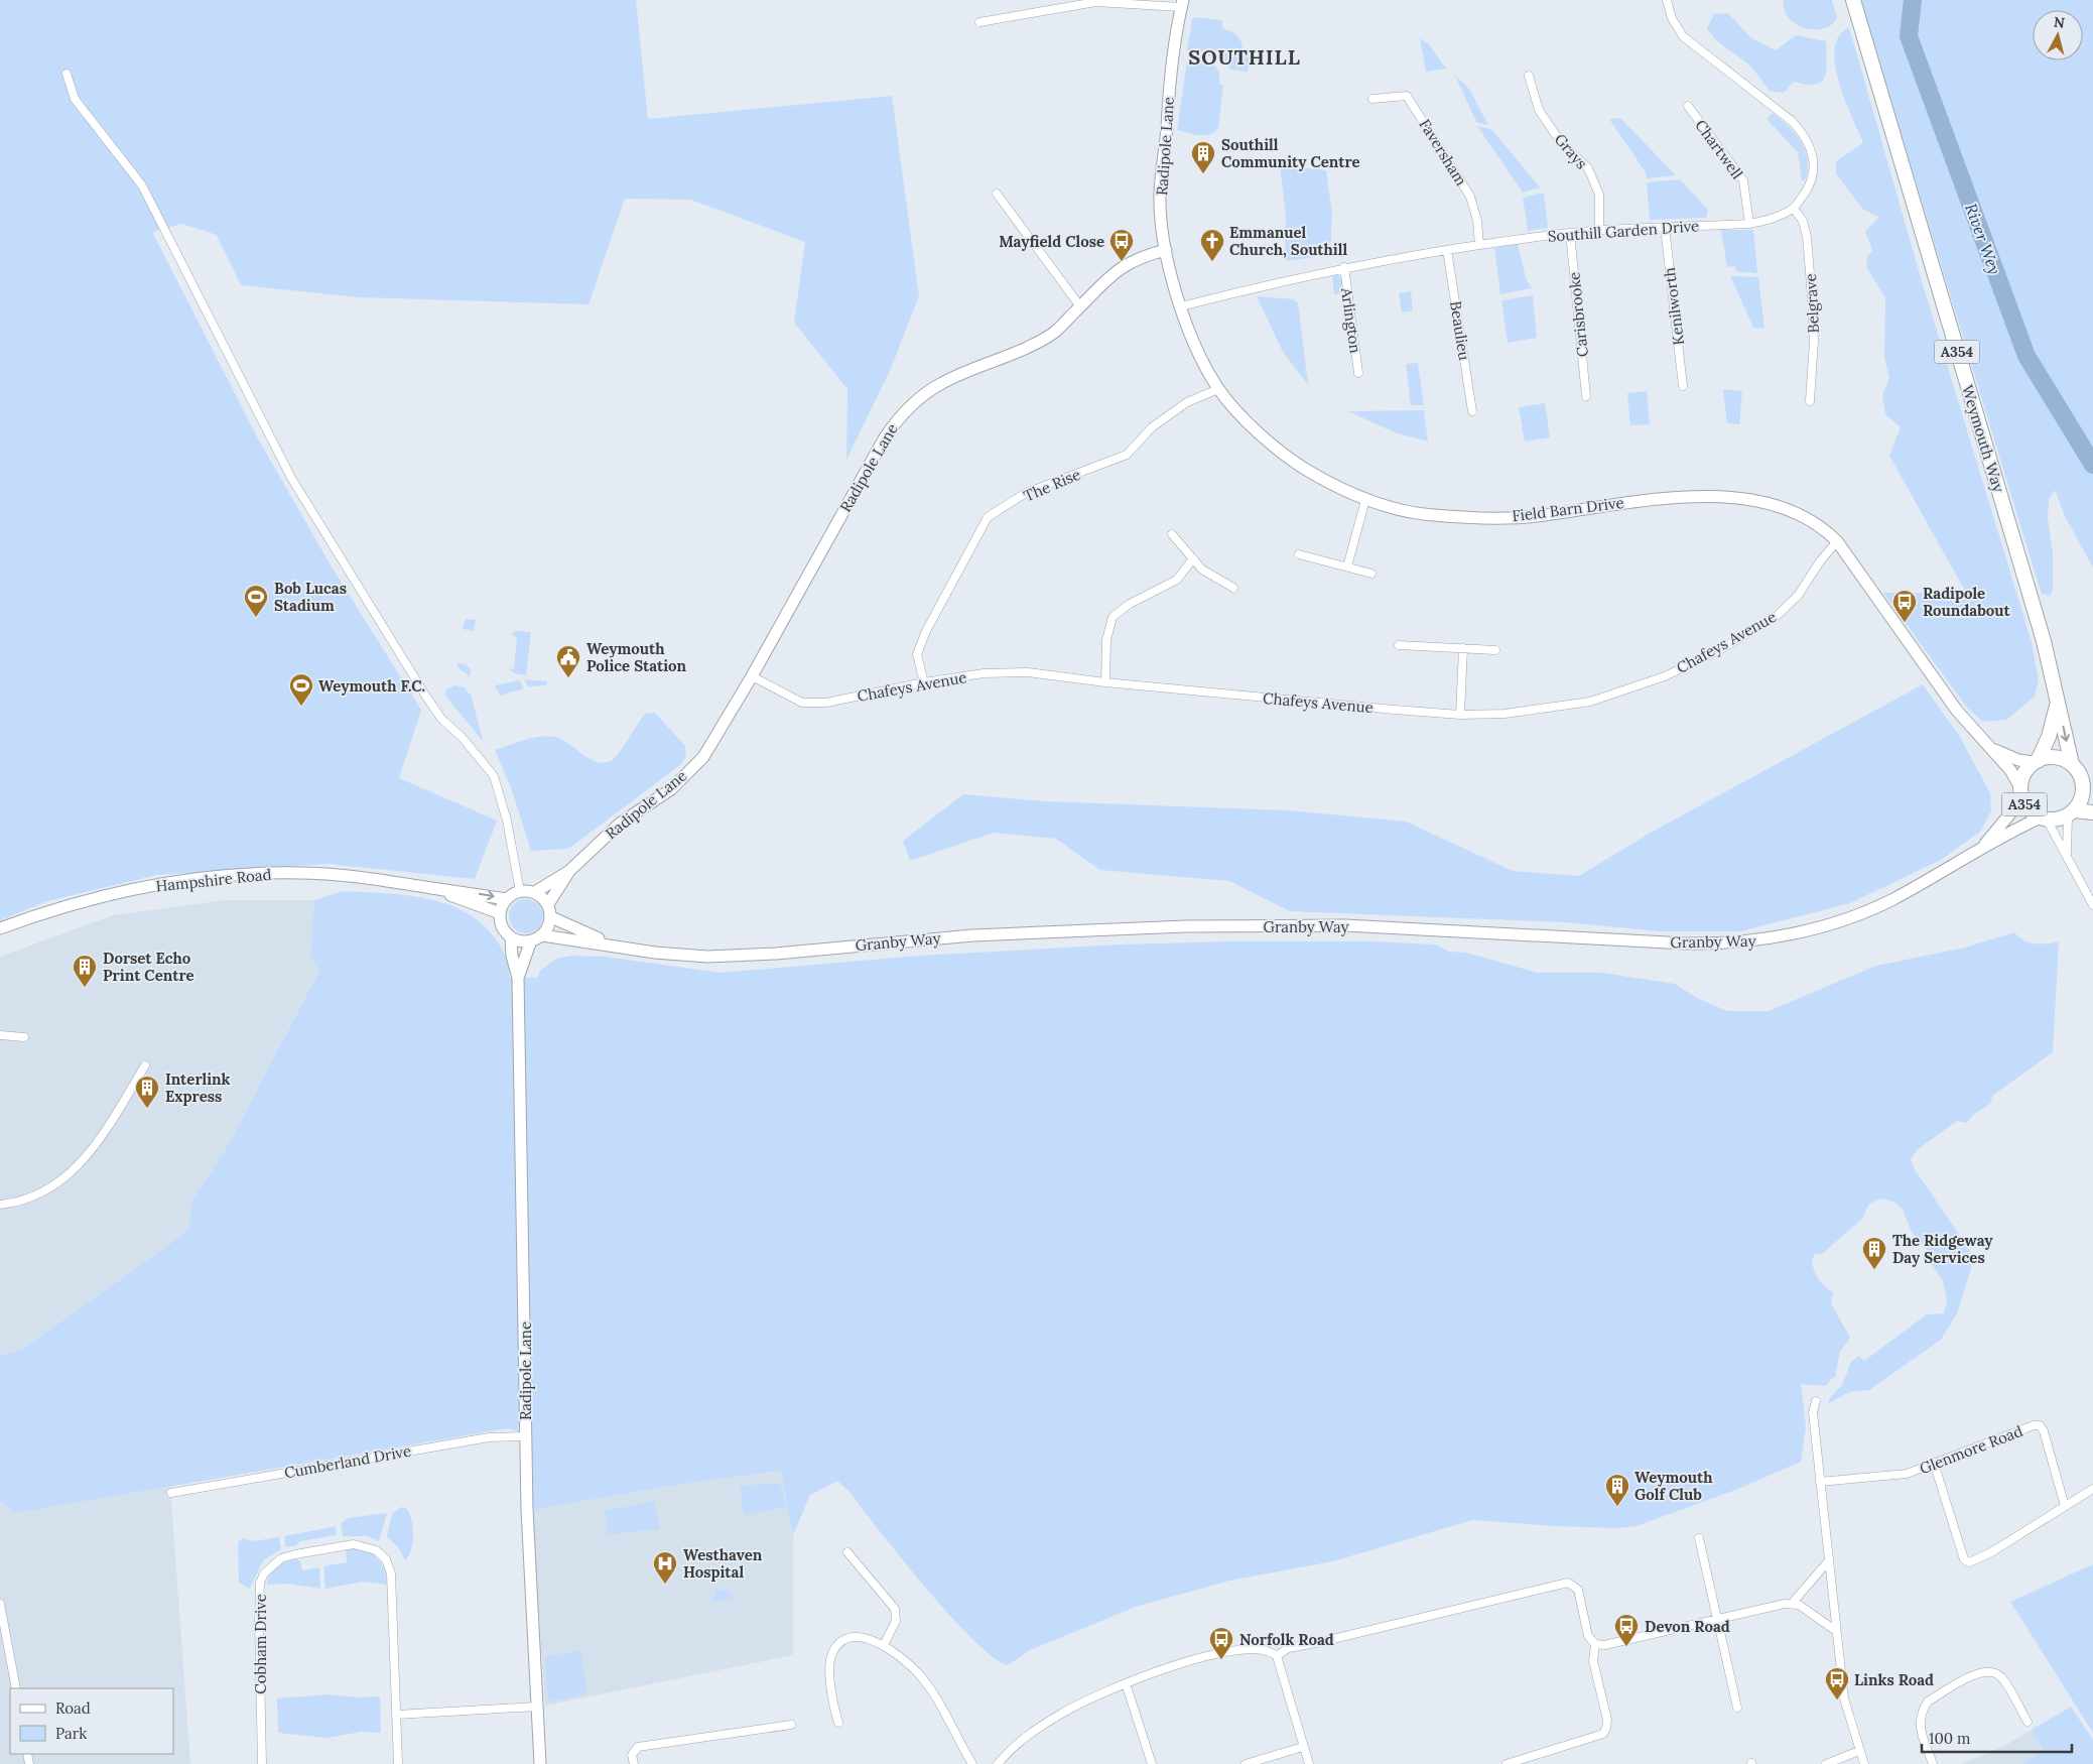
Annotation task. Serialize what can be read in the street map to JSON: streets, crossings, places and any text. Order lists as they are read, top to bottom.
{
  "streets": {
    "highway": ["A354", "Weymouth Way"],
    "main road": [
      "Radipole Lane",
      "Field Barn Drive",
      "Hampshire Road",
      "Granby Way"
    ],
    "street": [
      "Chartwell",
      "Grays",
      "Faversham",
      "Southill Garden Drive",
      "Belgrave",
      "Kenilworth",
      "Carisbrooke",
      "Arlington",
      "Beaulieu",
      "The Rise",
      "Chafeys Avenue",
      "Glenmore Road",
      "Cumberland Drive",
      "Cobham Drive"
    ]
  },
  "crossings": [
    ["Radipole Lane", "Field Barn Drive"],
    ["Radipole Lane", "Chafeys Avenue"],
    ["Radipole Lane", "Granby Way"],
    ["Radipole Lane", "Cumberland Drive"],
    ["Chartwell", "Southill Garden Drive"],
    ["Grays", "Southill Garden Drive"],
    ["Faversham", "Southill Garden Drive"],
    ["Southill Garden Drive", "Belgrave"],
    ["Southill Garden Drive", "Kenilworth"],
    ["Southill Garden Drive", "Carisbrooke"],
    ["Southill Garden Drive", "Arlington"],
    ["Southill Garden Drive", "Beaulieu"],
    ["Southill Garden Drive", "Field Barn Drive"],
    ["A354", "Weymouth Way"],
    ["A354", "Field Barn Drive"],
    ["A354", "Granby Way"],
    ["Weymouth Way", "Field Barn Drive"],
    ["Weymouth Way", "Granby Way"],
    ["The Rise", "Field Barn Drive"],
    ["The Rise", "Chafeys Avenue"],
    ["Field Barn Drive", "Chafeys Avenue"],
    ["Field Barn Drive", "Granby Way"]
  ],
  "districts": ["SOUTHILL"],
  "water": ["River Wey"],
  "places": {
    "building": [
      "Southill Community Centre",
      "Dorset Echo Print Centre",
      "Interlink Express",
      "The Ridgeway Day Services",
      "Weymouth Golf Club"
    ],
    "bus stop": [
      "Mayfield Close",
      "Radipole Roundabout",
      "Devon Road",
      "Norfolk Road",
      "Links Road"
    ],
    "church": ["Emmanuel Church, Southill"],
    "sports": ["Bob Lucas Stadium", "Weymouth F.C."],
    "public building": ["Weymouth Police Station"],
    "hospital": ["Westhaven Hospital"]
  },
  "legend": ["Road", "Park"],
  "scale_bar": "100 m",
  "north": "top"
}
